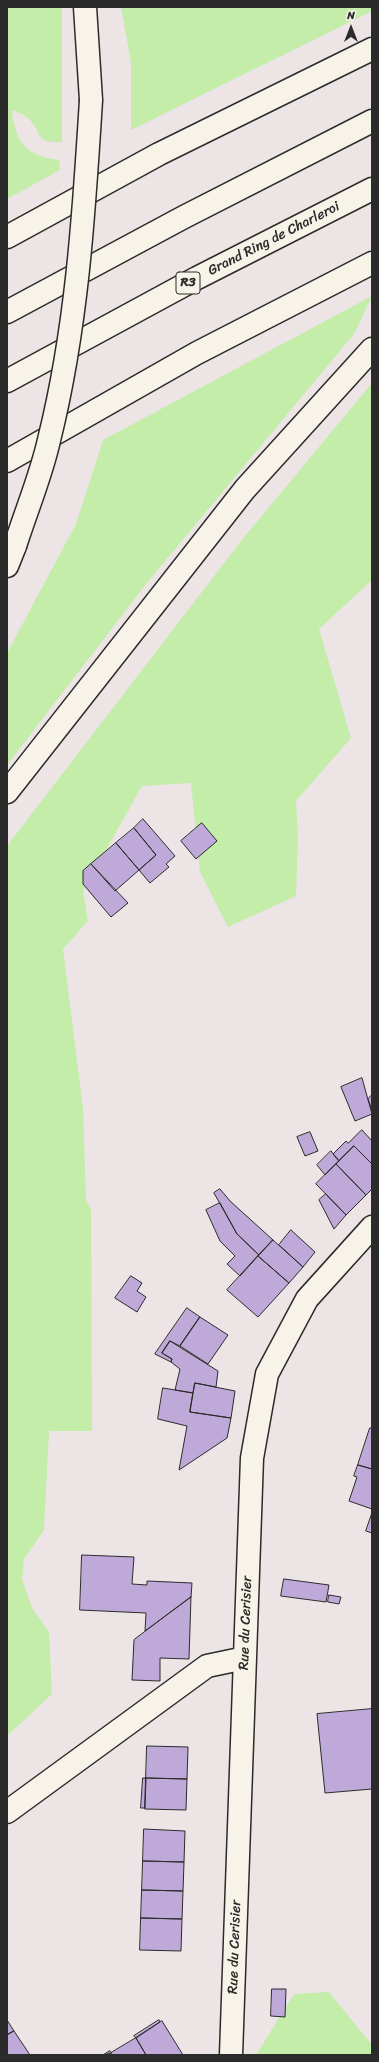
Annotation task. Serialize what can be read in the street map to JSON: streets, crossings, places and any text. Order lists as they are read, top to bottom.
{
  "streets": {
    "main road": ["Grand Ring de Charleroi", "R3", "Rue du Cerisier"]
  },
  "north": "top"
}
